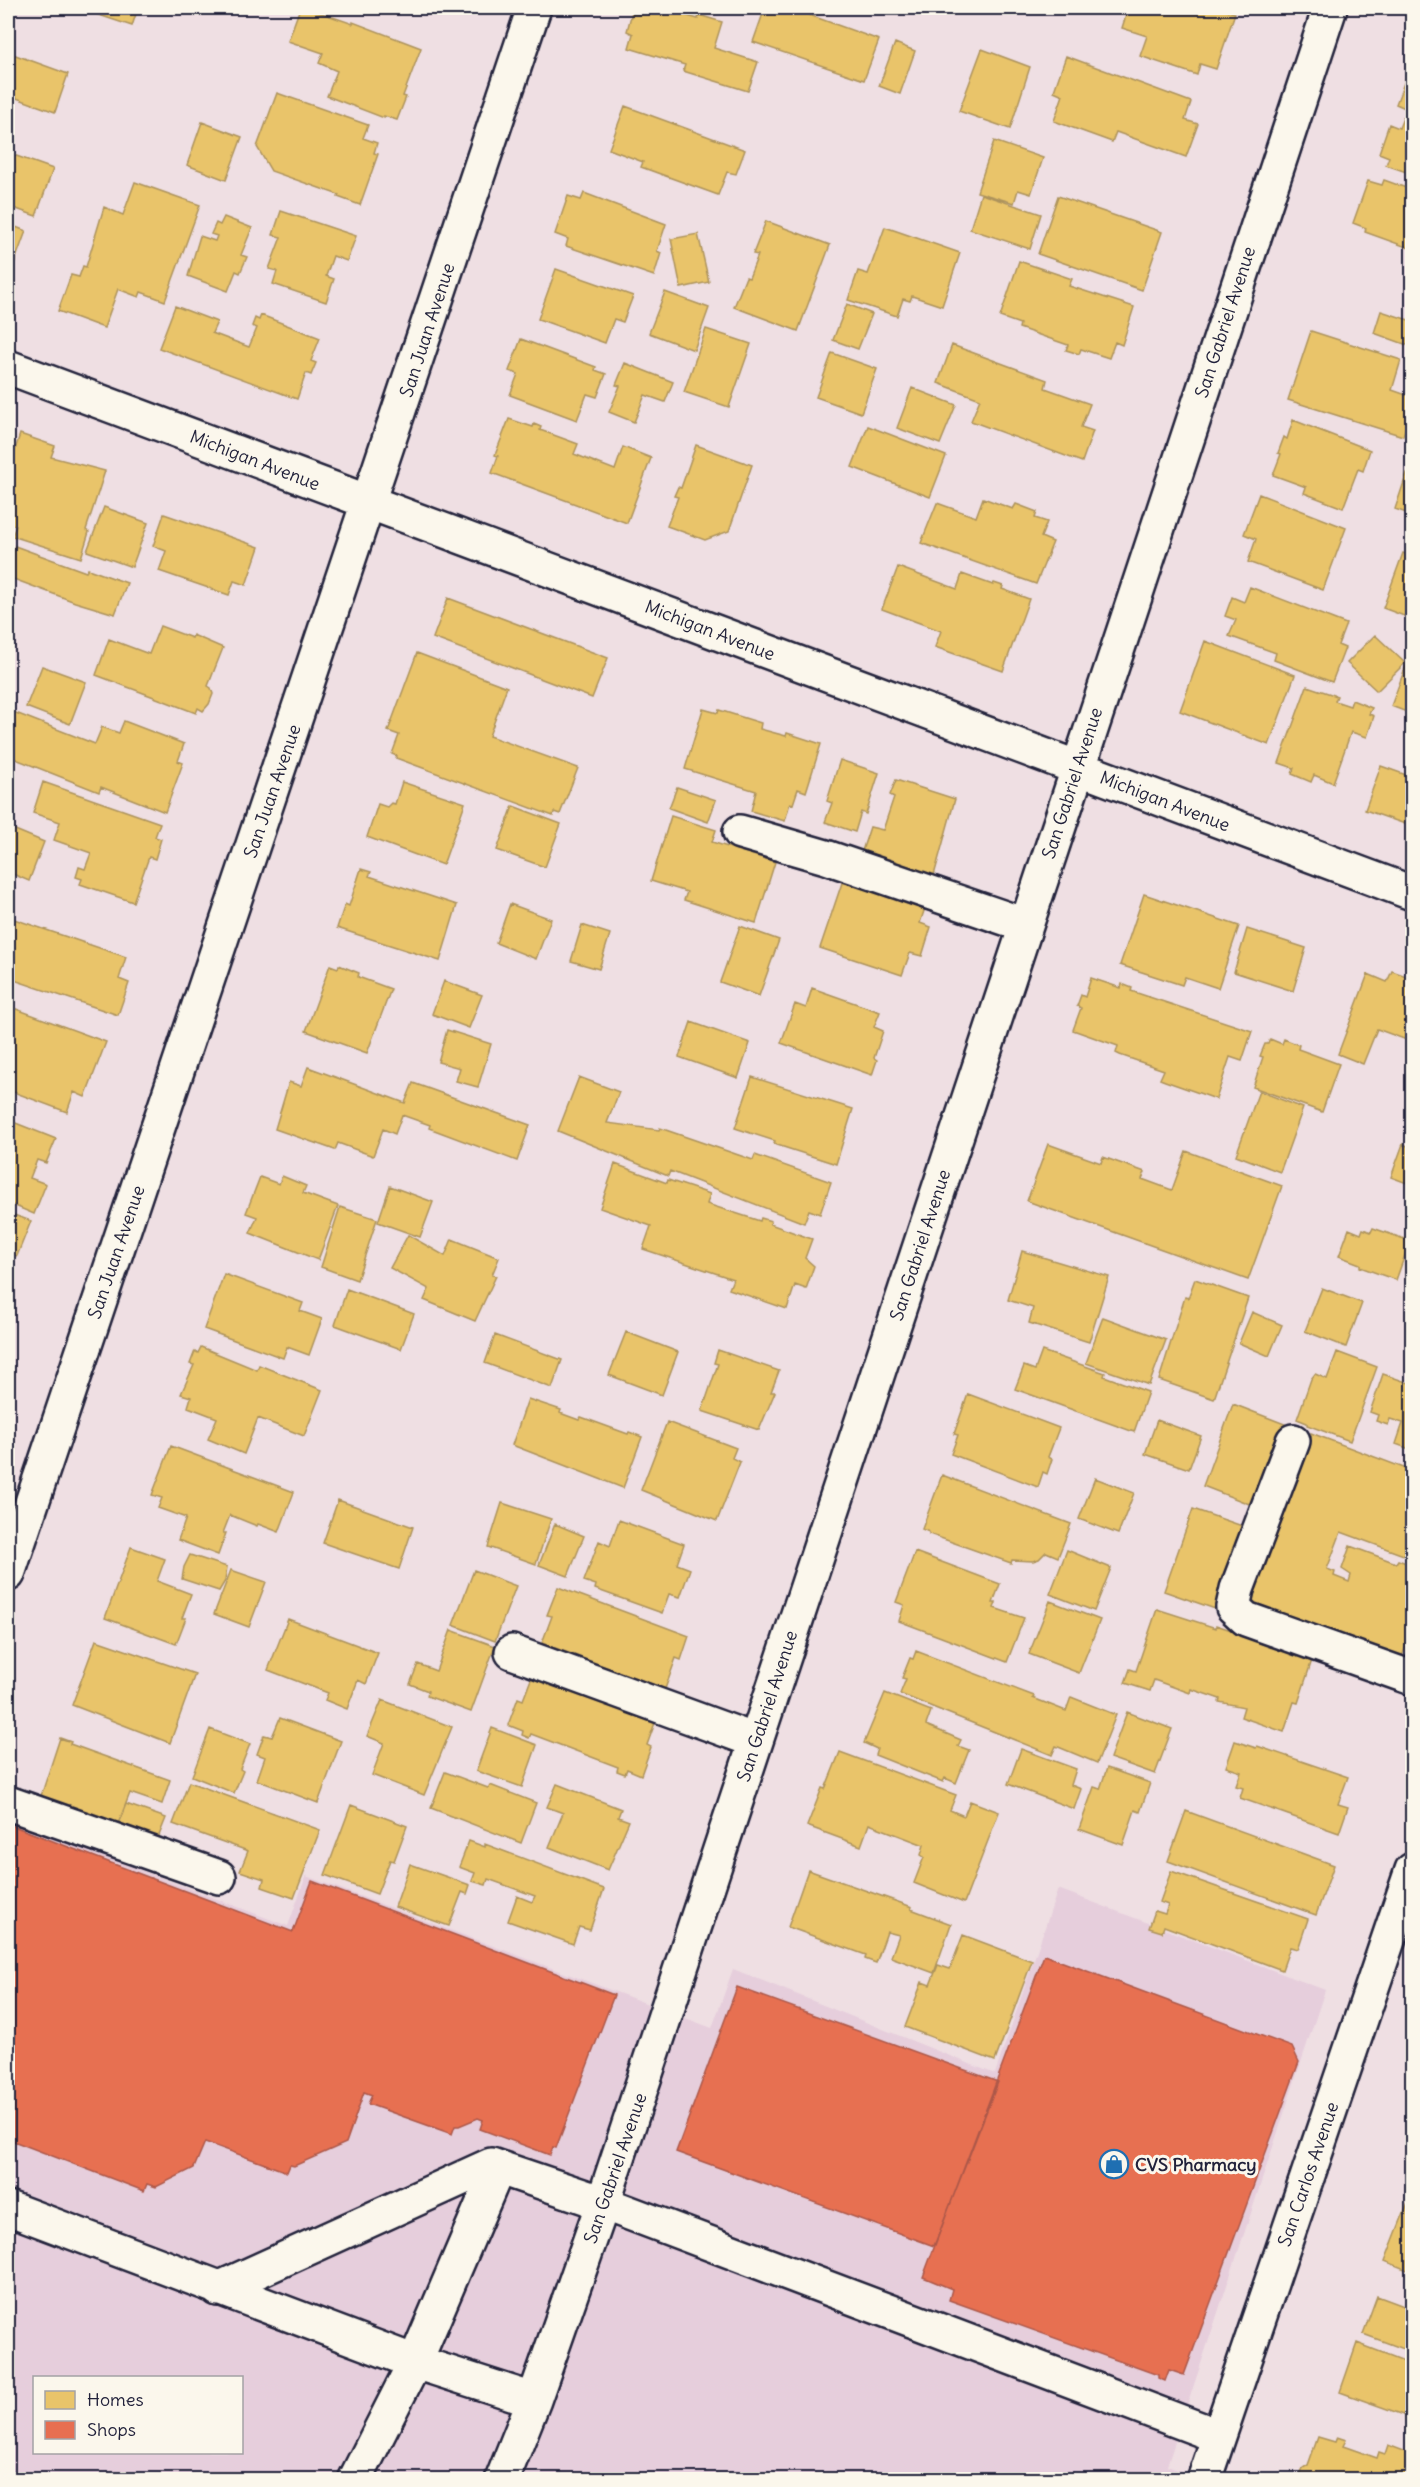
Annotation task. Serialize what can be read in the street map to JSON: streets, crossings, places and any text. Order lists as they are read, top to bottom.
{
  "streets": {
    "street": [
      "San Gabriel Avenue",
      "San Juan Avenue",
      "Michigan Avenue",
      "San Carlos Avenue"
    ]
  },
  "crossings": [
    ["San Gabriel Avenue", "Michigan Avenue"],
    ["San Juan Avenue", "Michigan Avenue"]
  ],
  "places": {
    "shop": ["CVS Pharmacy"]
  },
  "legend": ["Homes", "Shops"]
}
